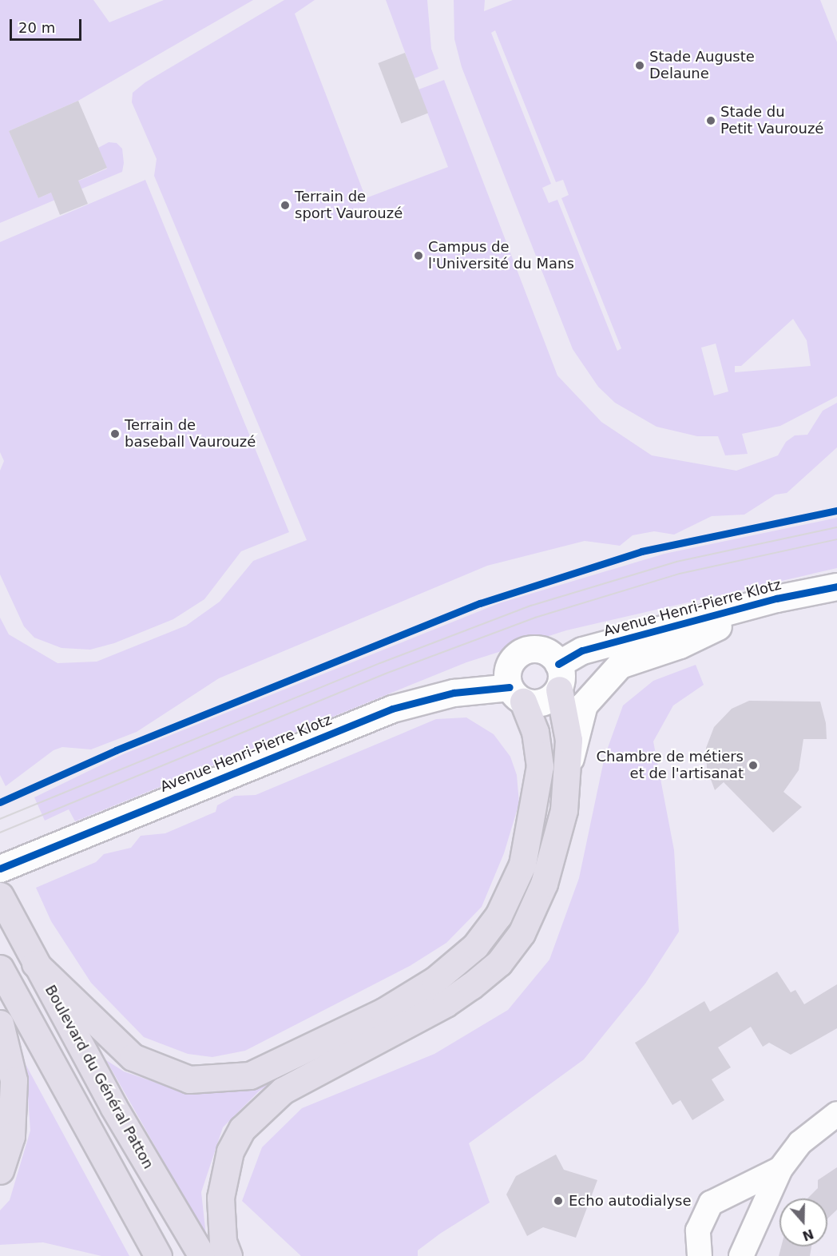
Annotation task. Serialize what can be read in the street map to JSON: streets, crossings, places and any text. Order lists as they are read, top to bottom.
{
  "streets": {
    "highway": ["Boulevard du Général Patton"],
    "street": ["Avenue Henri-Pierre Klotz"]
  },
  "places": [
    "Stade Auguste Delaune",
    "Stade du Petit Vaurouzé",
    "Terrain de sport Vaurouzé",
    "Campus de l'Université du Mans",
    "Terrain de baseball Vaurouzé",
    "Chambre de métiers et de l'artisanat",
    "Echo autodialyse"
  ],
  "scale_bar": "20 m",
  "north": "bottom"
}
